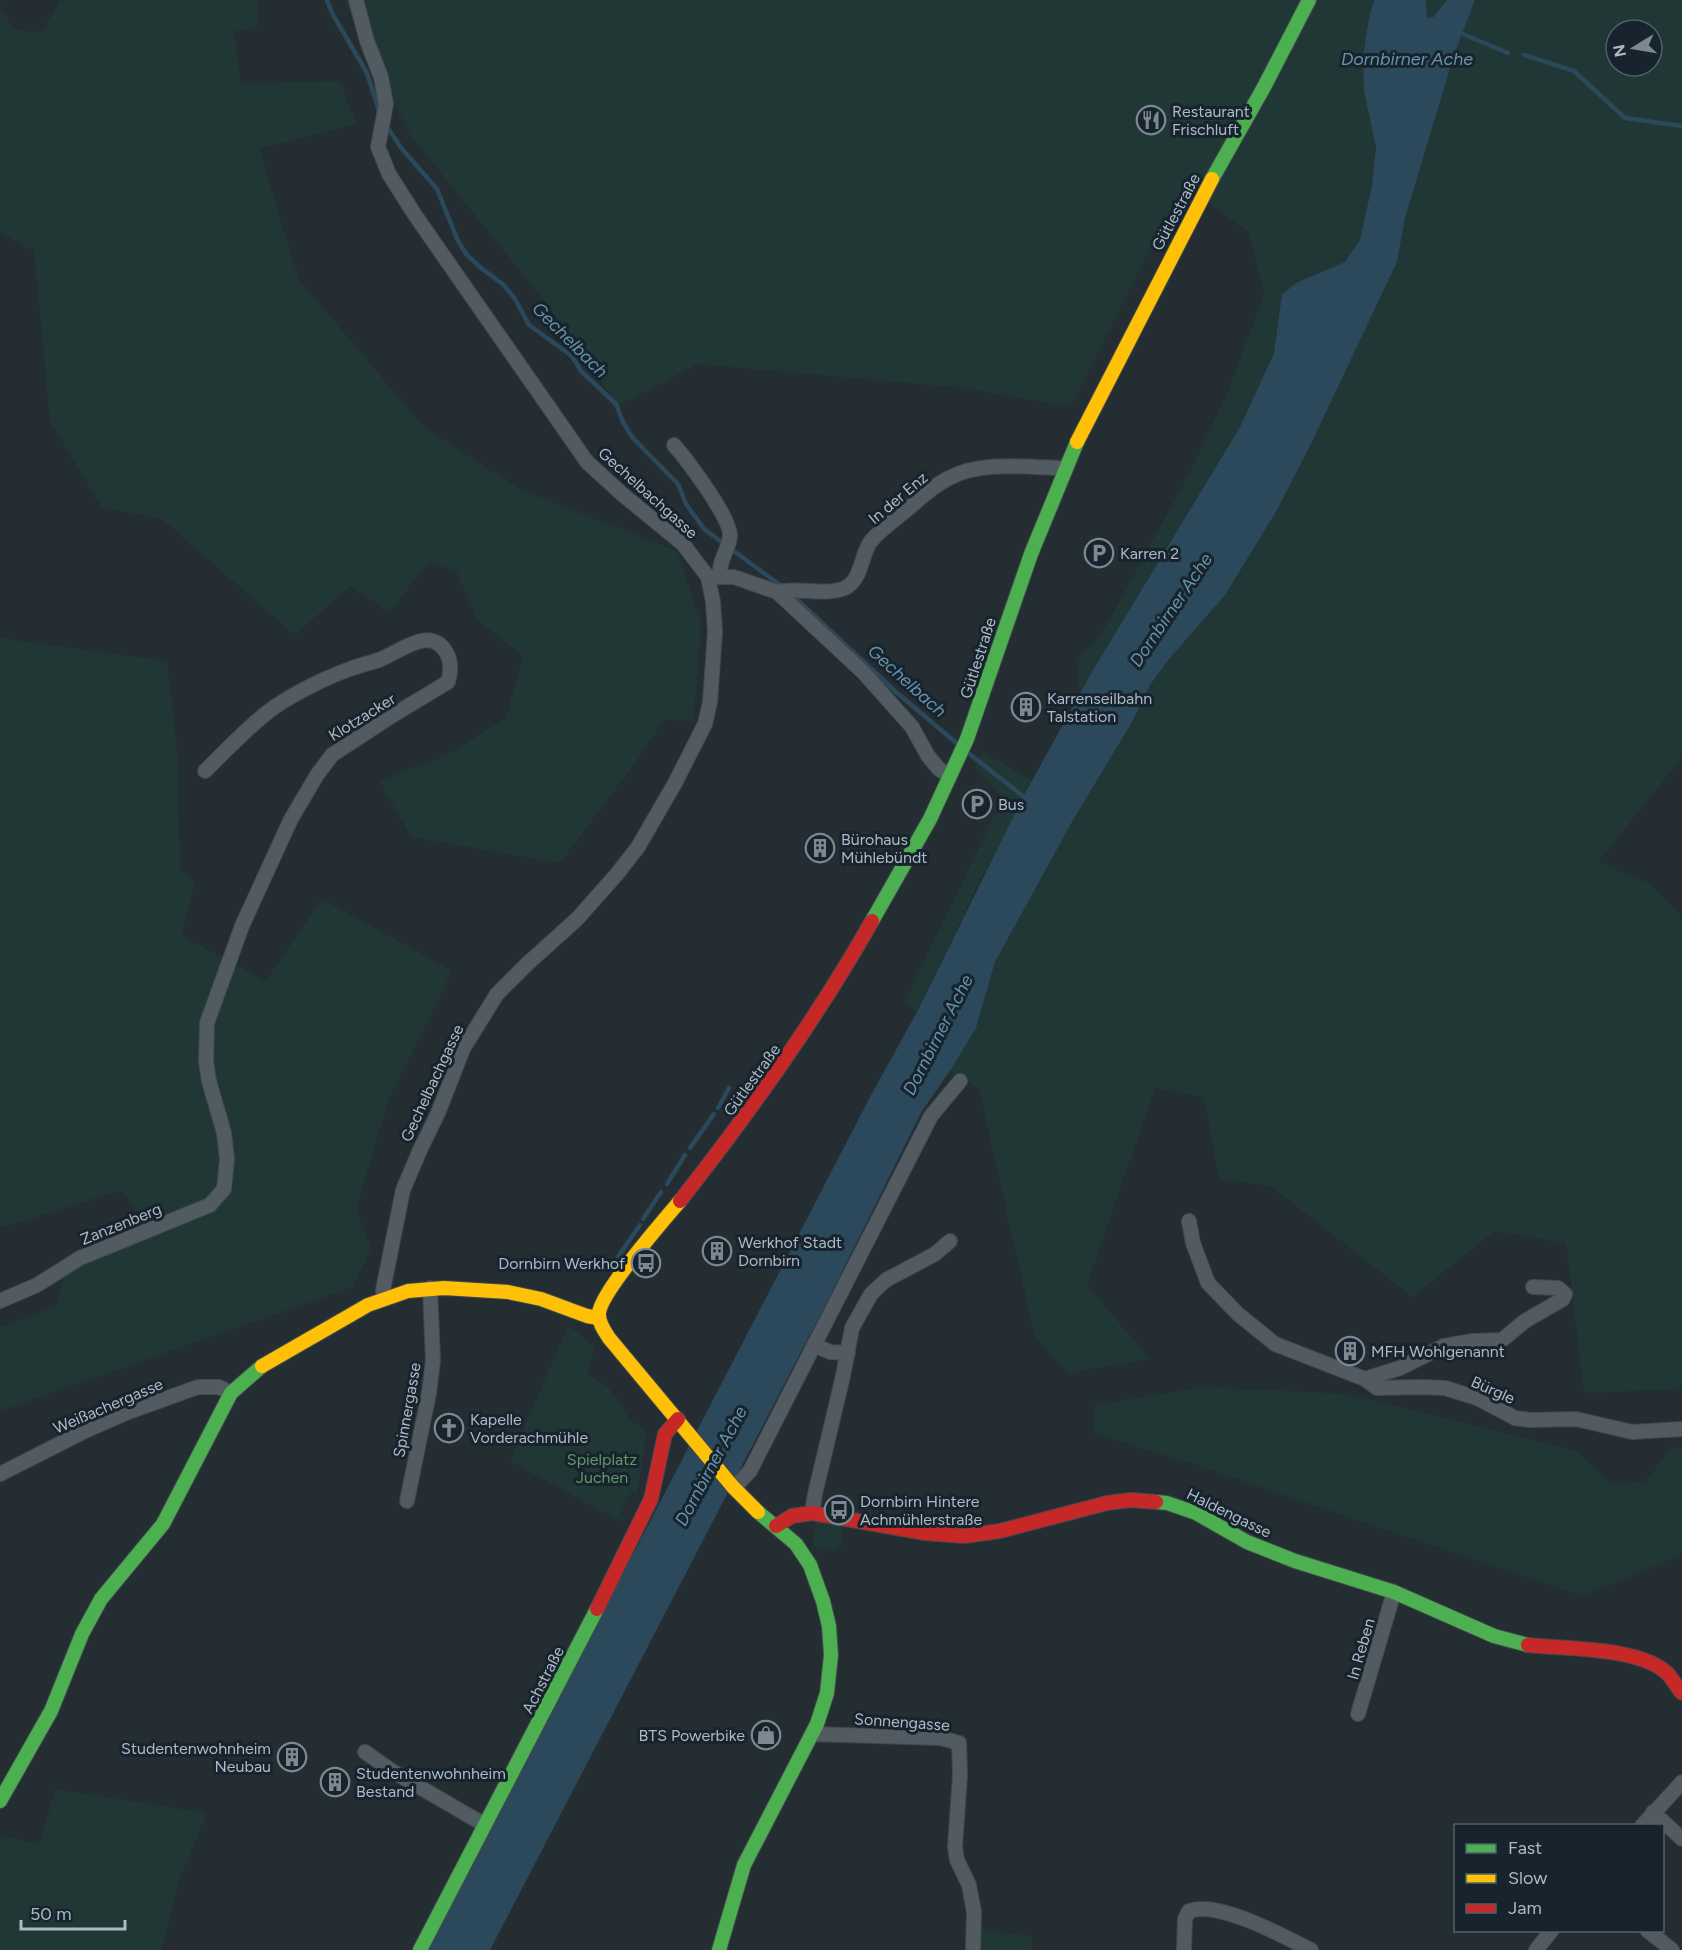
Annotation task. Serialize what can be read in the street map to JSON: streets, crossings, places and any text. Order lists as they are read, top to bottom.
{
  "streets": {
    "street": [
      "Gütlestraße",
      "Gechelbachgasse",
      "In der Enz",
      "Klotzacker",
      "Zanzenberg",
      "Bürgle",
      "Weißachergasse",
      "Spinnergasse",
      "Haldengasse",
      "In Reben",
      "Achstraße",
      "Sonnengasse"
    ]
  },
  "crossings": [
    ["Gütlestraße", "In der Enz"],
    ["Gechelbachgasse", "In der Enz"],
    ["Klotzacker", "Zanzenberg"],
    ["Haldengasse", "In Reben"]
  ],
  "water": ["Dornbirner Ache", "Gechelbach"],
  "parks": ["Spielplatz Juchen"],
  "places": {
    "restaurant": ["Restaurant Frischluft"],
    "parking": ["Karren 2", "Bus"],
    "building": [
      "Karrenseilbahn Talstation",
      "Bürohaus Mühlebündt",
      "Werkhof Stadt Dornbirn",
      "MFH Wohlgenannt",
      "Studentenwohnheim Neubau",
      "Studentenwohnheim Bestand"
    ],
    "bus stop": ["Dornbirn Werkhof", "Dornbirn Hintere Achmühlerstraße"],
    "church": ["Kapelle Vorderachmühle"],
    "shop": ["BTS Powerbike"]
  },
  "legend": ["Fast", "Slow", "Jam"],
  "scale_bar": "50 m",
  "north": "left"
}
